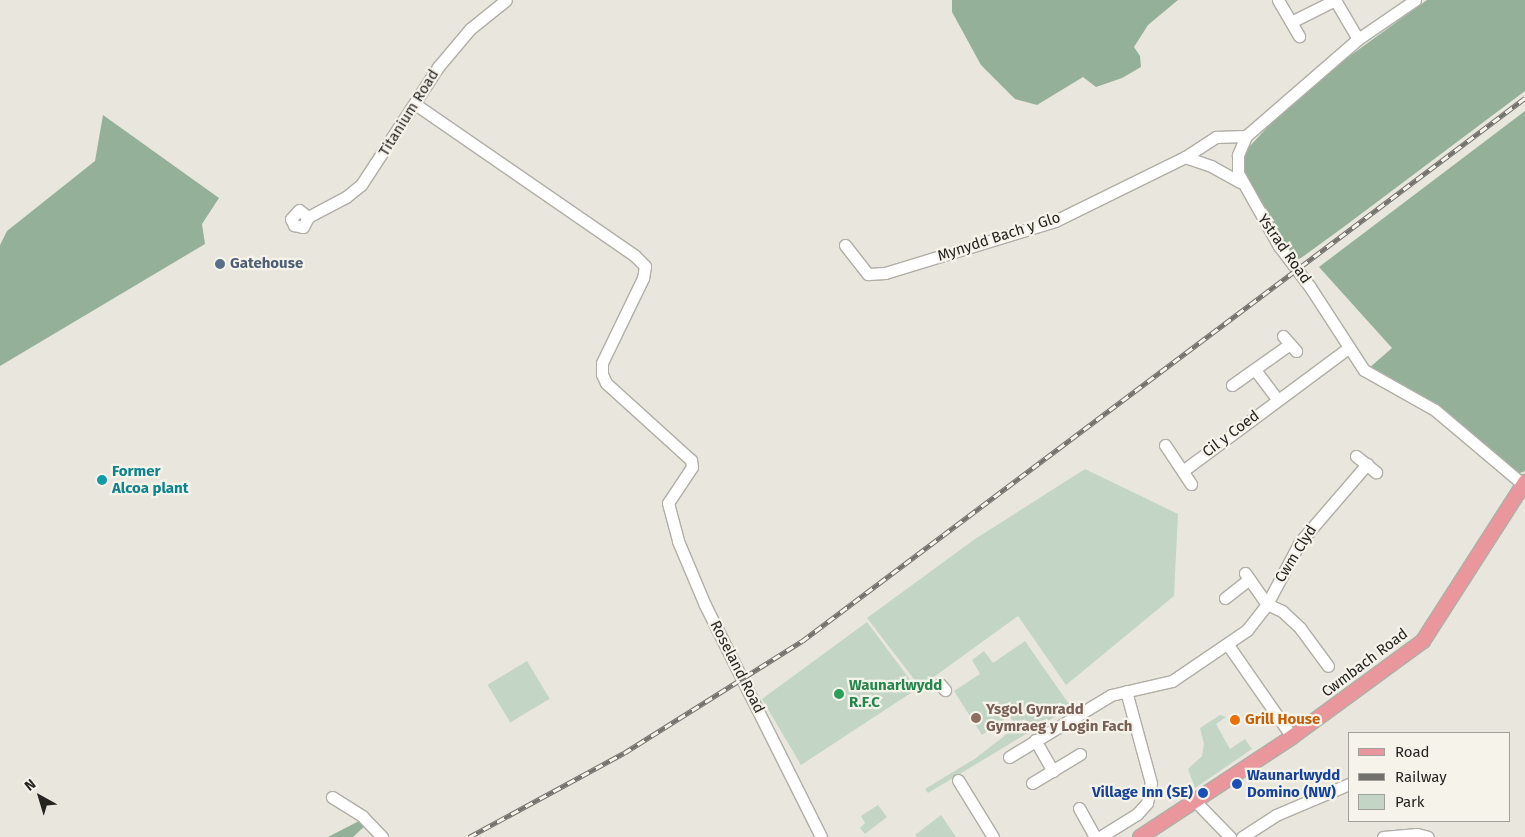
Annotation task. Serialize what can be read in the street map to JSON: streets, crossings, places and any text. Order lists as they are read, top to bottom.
{
  "streets": {
    "main road": ["Cwmbach Road"],
    "street": [
      "Titanium Road",
      "Mynydd Bach y Glo",
      "Ystrad Road",
      "Cil y Coed",
      "Cwm Clyd",
      "Roseland Road"
    ]
  },
  "crossings": [
    ["Titanium Road", "Roseland Road"],
    ["Mynydd Bach y Glo", "Ystrad Road"],
    ["Ystrad Road", "Cil y Coed"],
    ["Ystrad Road", "Cwmbach Road"]
  ],
  "places": [
    "Gatehouse",
    "Former Alcoa plant",
    "Waunarlwydd R.F.C",
    "Ysgol Gynradd Gymraeg y Login Fach",
    "Grill House",
    "Waunarlwydd Domino (NW)",
    "Village Inn (SE)"
  ],
  "legend": ["Road", "Railway", "Park"],
  "north": "top left"
}
